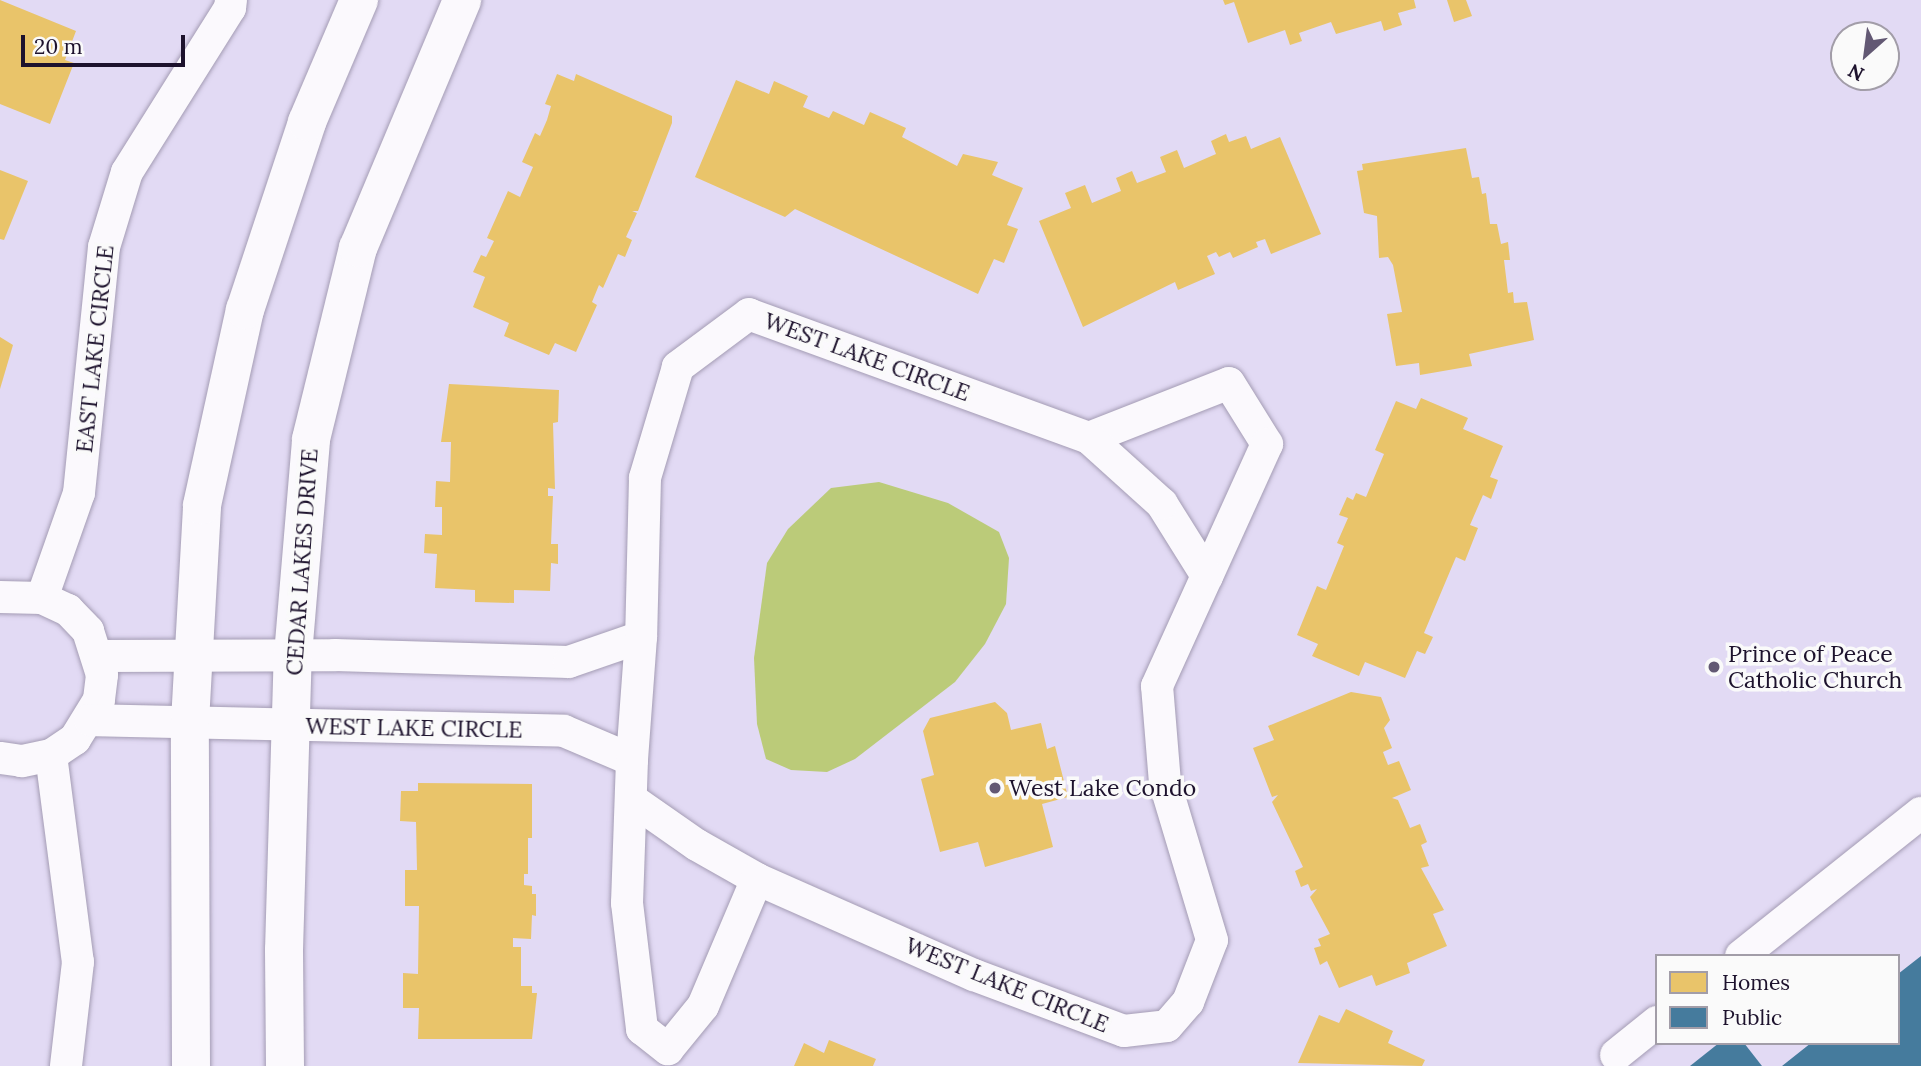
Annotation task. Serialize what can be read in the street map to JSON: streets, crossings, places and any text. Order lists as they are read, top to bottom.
{
  "streets": {
    "street": ["CEDAR LAKES DRIVE"],
    "lane": ["EAST LAKE CIRCLE", "WEST LAKE CIRCLE"]
  },
  "crossings": [
    ["WEST LAKE CIRCLE", "CEDAR LAKES DRIVE"]
  ],
  "places": ["Prince of Peace Catholic Church", "West Lake Condo"],
  "legend": ["Homes", "Public"],
  "scale_bar": "20 m",
  "north": "bottom left"
}
